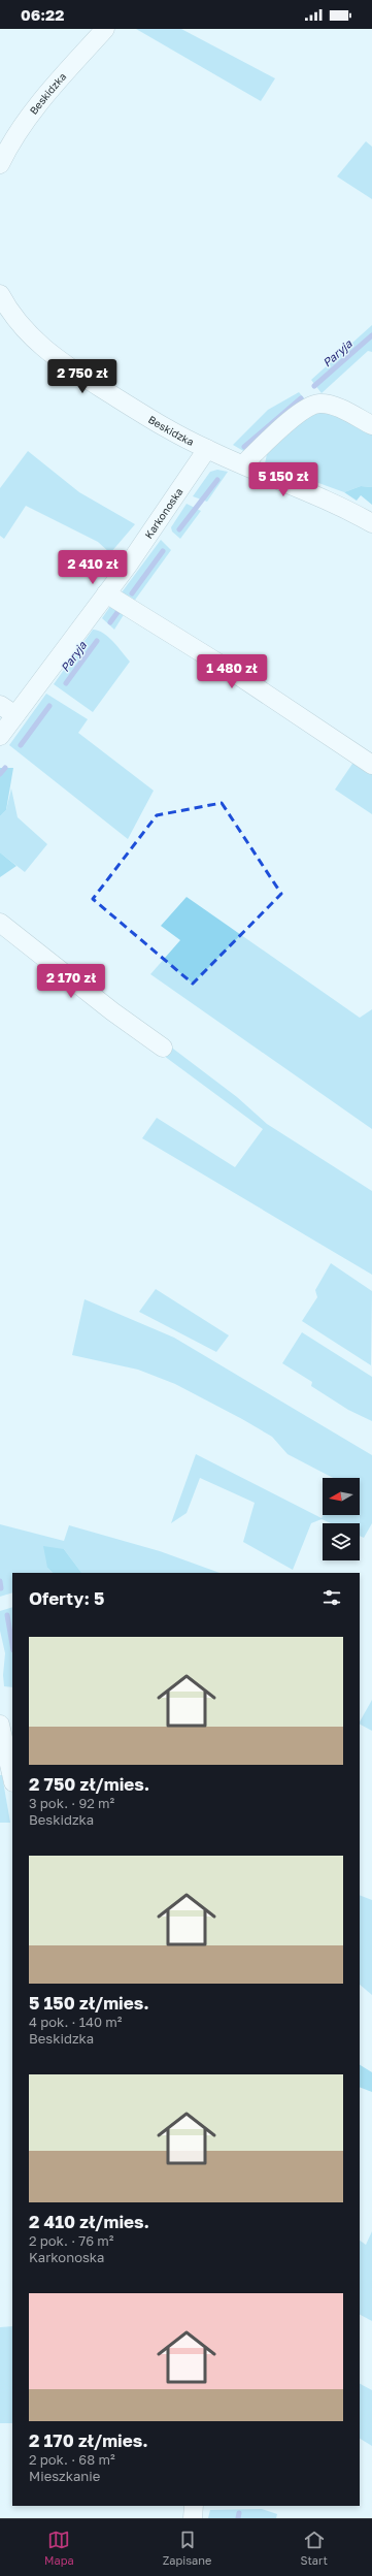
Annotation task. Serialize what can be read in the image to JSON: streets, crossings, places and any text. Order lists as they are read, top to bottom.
{
  "streets": {
    "street": ["Beskidzka", "Karkonoska"]
  },
  "crossings": [
    ["Beskidzka", "Karkonoska"]
  ],
  "water": ["Paryja"],
  "north": "left",
  "page": {
    "status": "06:22",
    "price": [
      "2 750 zł",
      "5 150 zł",
      "2 410 zł",
      "1 480 zł",
      "2 170 zł"
    ],
    "heading": "Oferty: 5",
    "list": [
      {
        "name": "2 750 zł/mies.",
        "note": "3 pok. · 92 m² · Beskidzka"
      },
      {
        "name": "5 150 zł/mies.",
        "note": "4 pok. · 140 m² · Beskidzka"
      },
      {
        "name": "2 410 zł/mies.",
        "note": "2 pok. · 76 m² · Karkonoska"
      },
      {
        "name": "2 170 zł/mies.",
        "note": "2 pok. · 68 m² · Mieszkanie"
      }
    ],
    "tabs": ["Mapa", "Zapisane", "Start"]
  }
}
